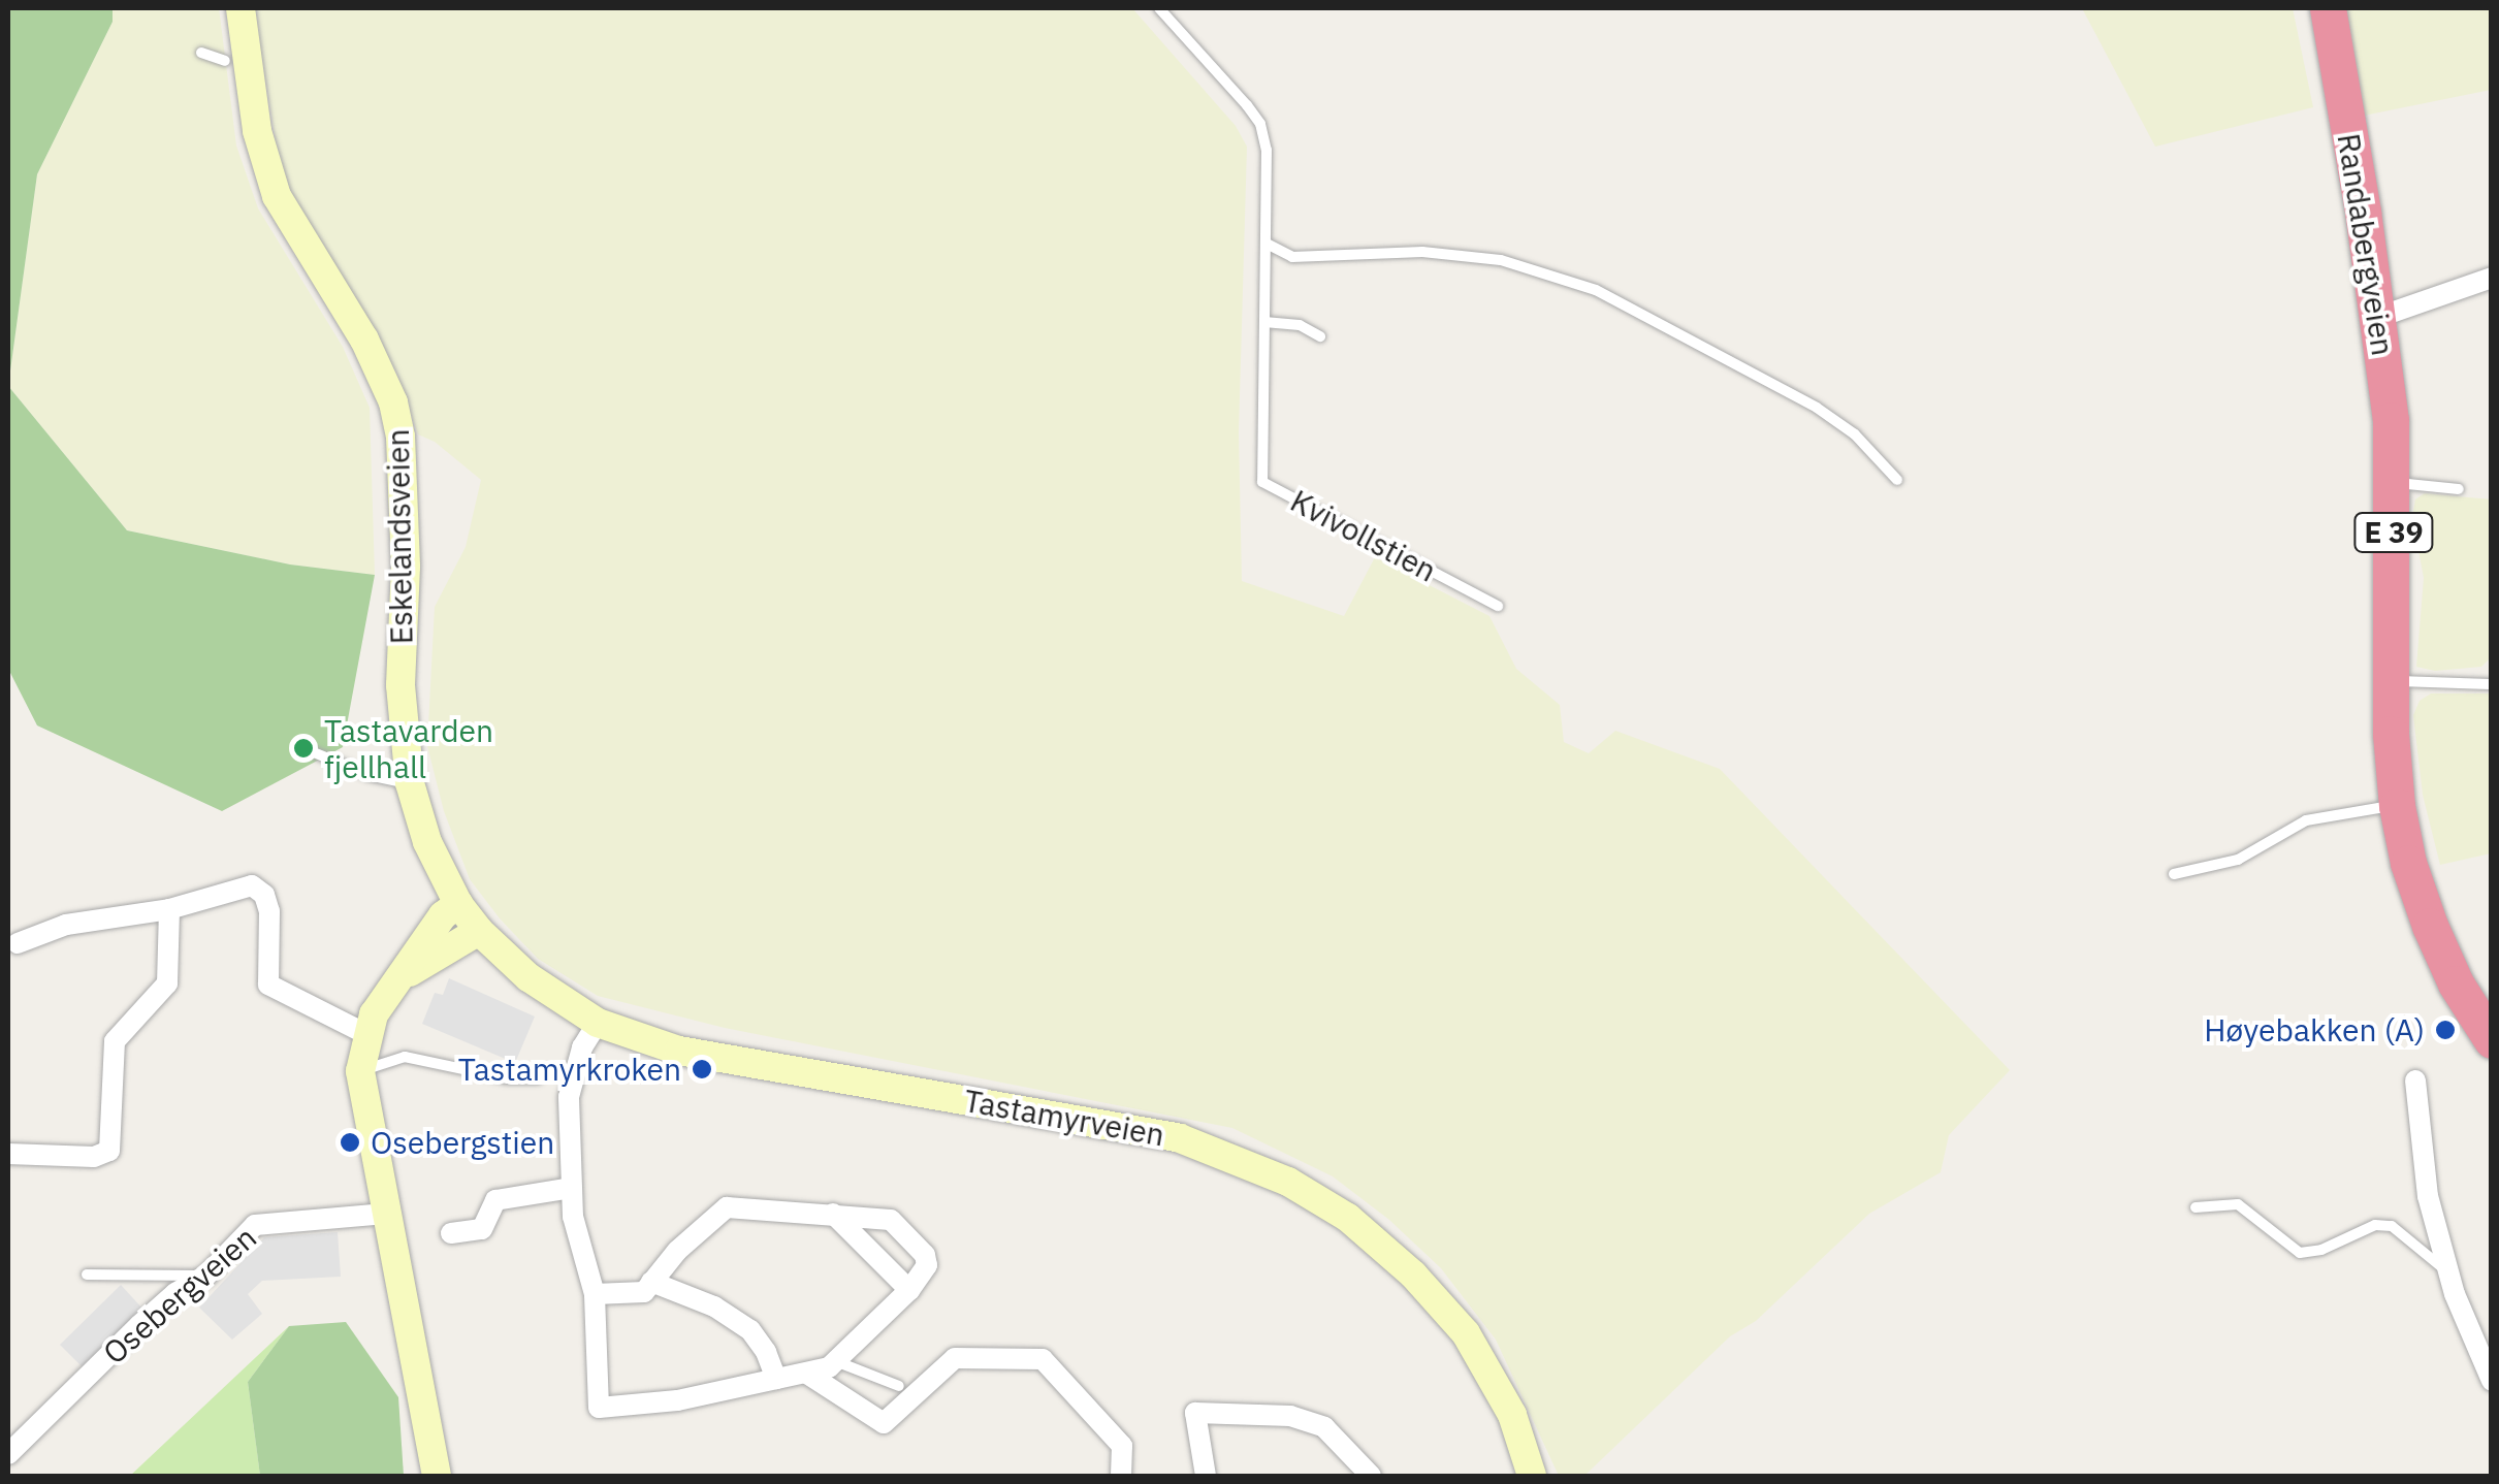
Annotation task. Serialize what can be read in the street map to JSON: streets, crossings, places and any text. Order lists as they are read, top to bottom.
{
  "streets": {
    "highway": ["Randabergveien", "E 39"],
    "main road": ["Eskelandsveien", "Tastamyrveien"],
    "street": ["Osebergveien"],
    "lane": ["Kvivollstien"]
  },
  "crossings": [
    ["Eskelandsveien", "Tastamyrveien"]
  ],
  "places": [
    "Tastavarden fjellhall",
    "Høyebakken (A)",
    "Tastamyrkroken",
    "Osebergstien"
  ]
}
